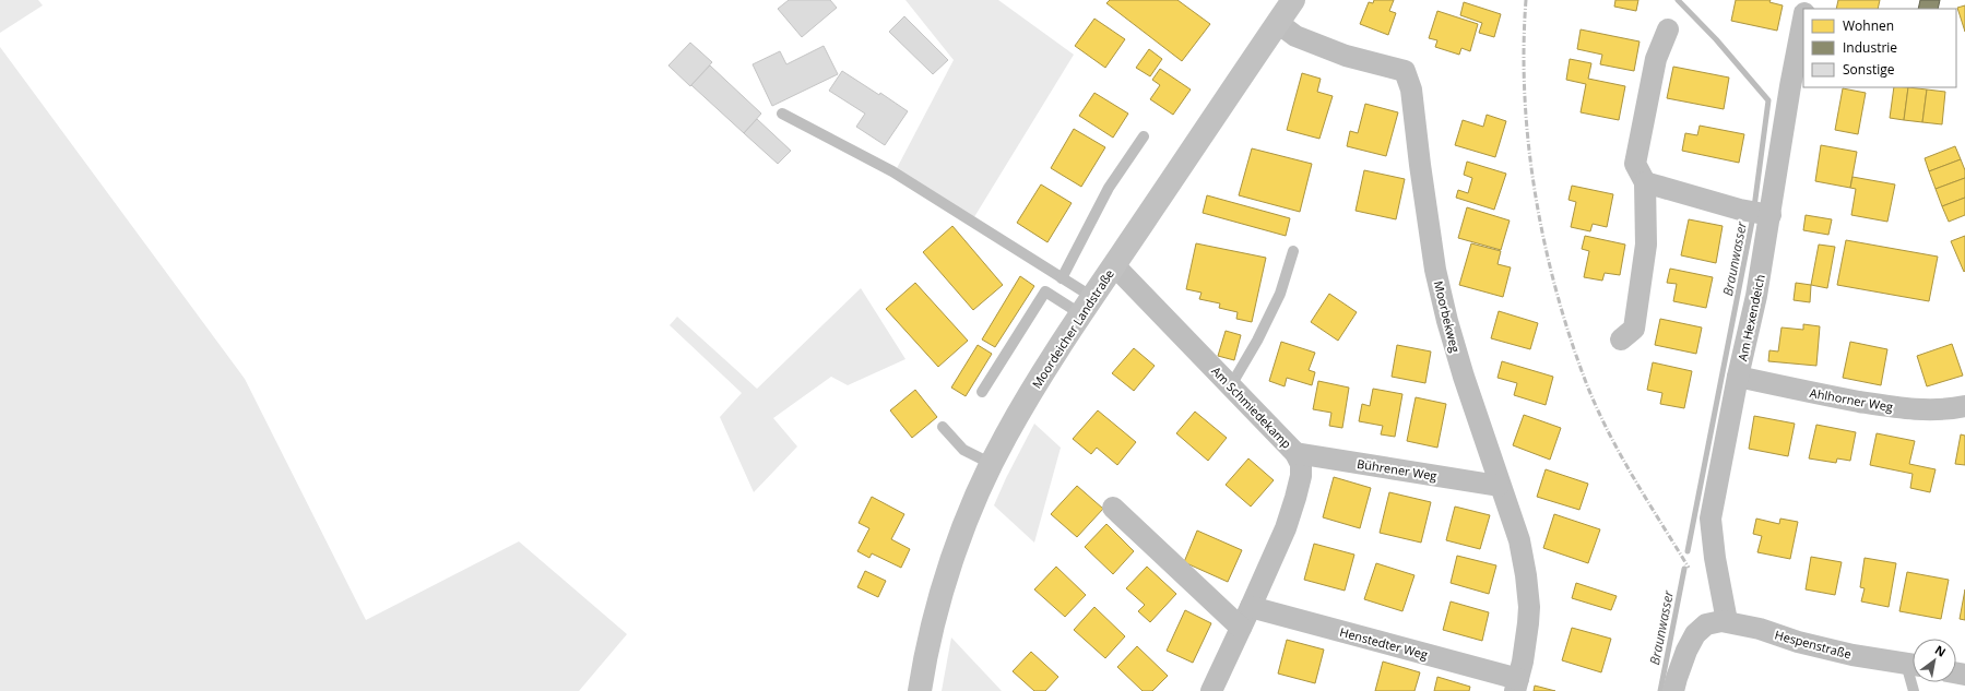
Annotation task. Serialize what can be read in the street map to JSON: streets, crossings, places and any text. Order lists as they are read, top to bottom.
{
  "streets": {
    "main road": ["Moordeicher Landstraße"],
    "street": [
      "Moorbekweg",
      "Am Hexendeich",
      "Ahlhorner Weg",
      "Am Schmiedekamp",
      "Bührener Weg",
      "Henstedter Weg",
      "Hespenstraße"
    ]
  },
  "crossings": [
    ["Moorbekweg", "Moordeicher Landstraße"],
    ["Moorbekweg", "Bührener Weg"],
    ["Moorbekweg", "Henstedter Weg"],
    ["Am Hexendeich", "Ahlhorner Weg"],
    ["Am Hexendeich", "Hespenstraße"],
    ["Moordeicher Landstraße", "Am Schmiedekamp"],
    ["Am Schmiedekamp", "Bührener Weg"],
    ["Am Schmiedekamp", "Henstedter Weg"]
  ],
  "water": ["Braunwasser"],
  "legend": ["Wohnen", "Industrie", "Sonstige"],
  "north": "top right"
}
